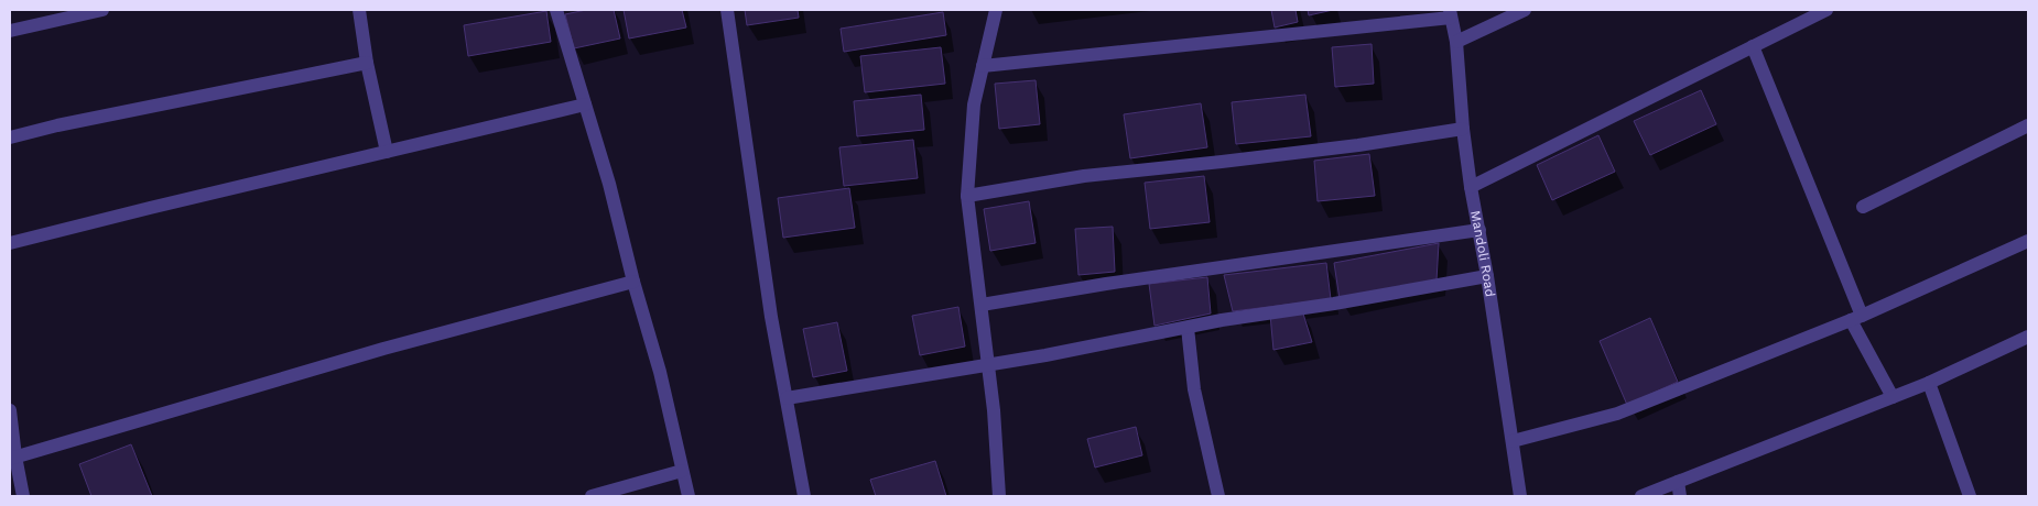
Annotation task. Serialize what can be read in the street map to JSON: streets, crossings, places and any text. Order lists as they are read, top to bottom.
{
  "streets": {
    "street": ["Mandoli Road"]
  }
}
